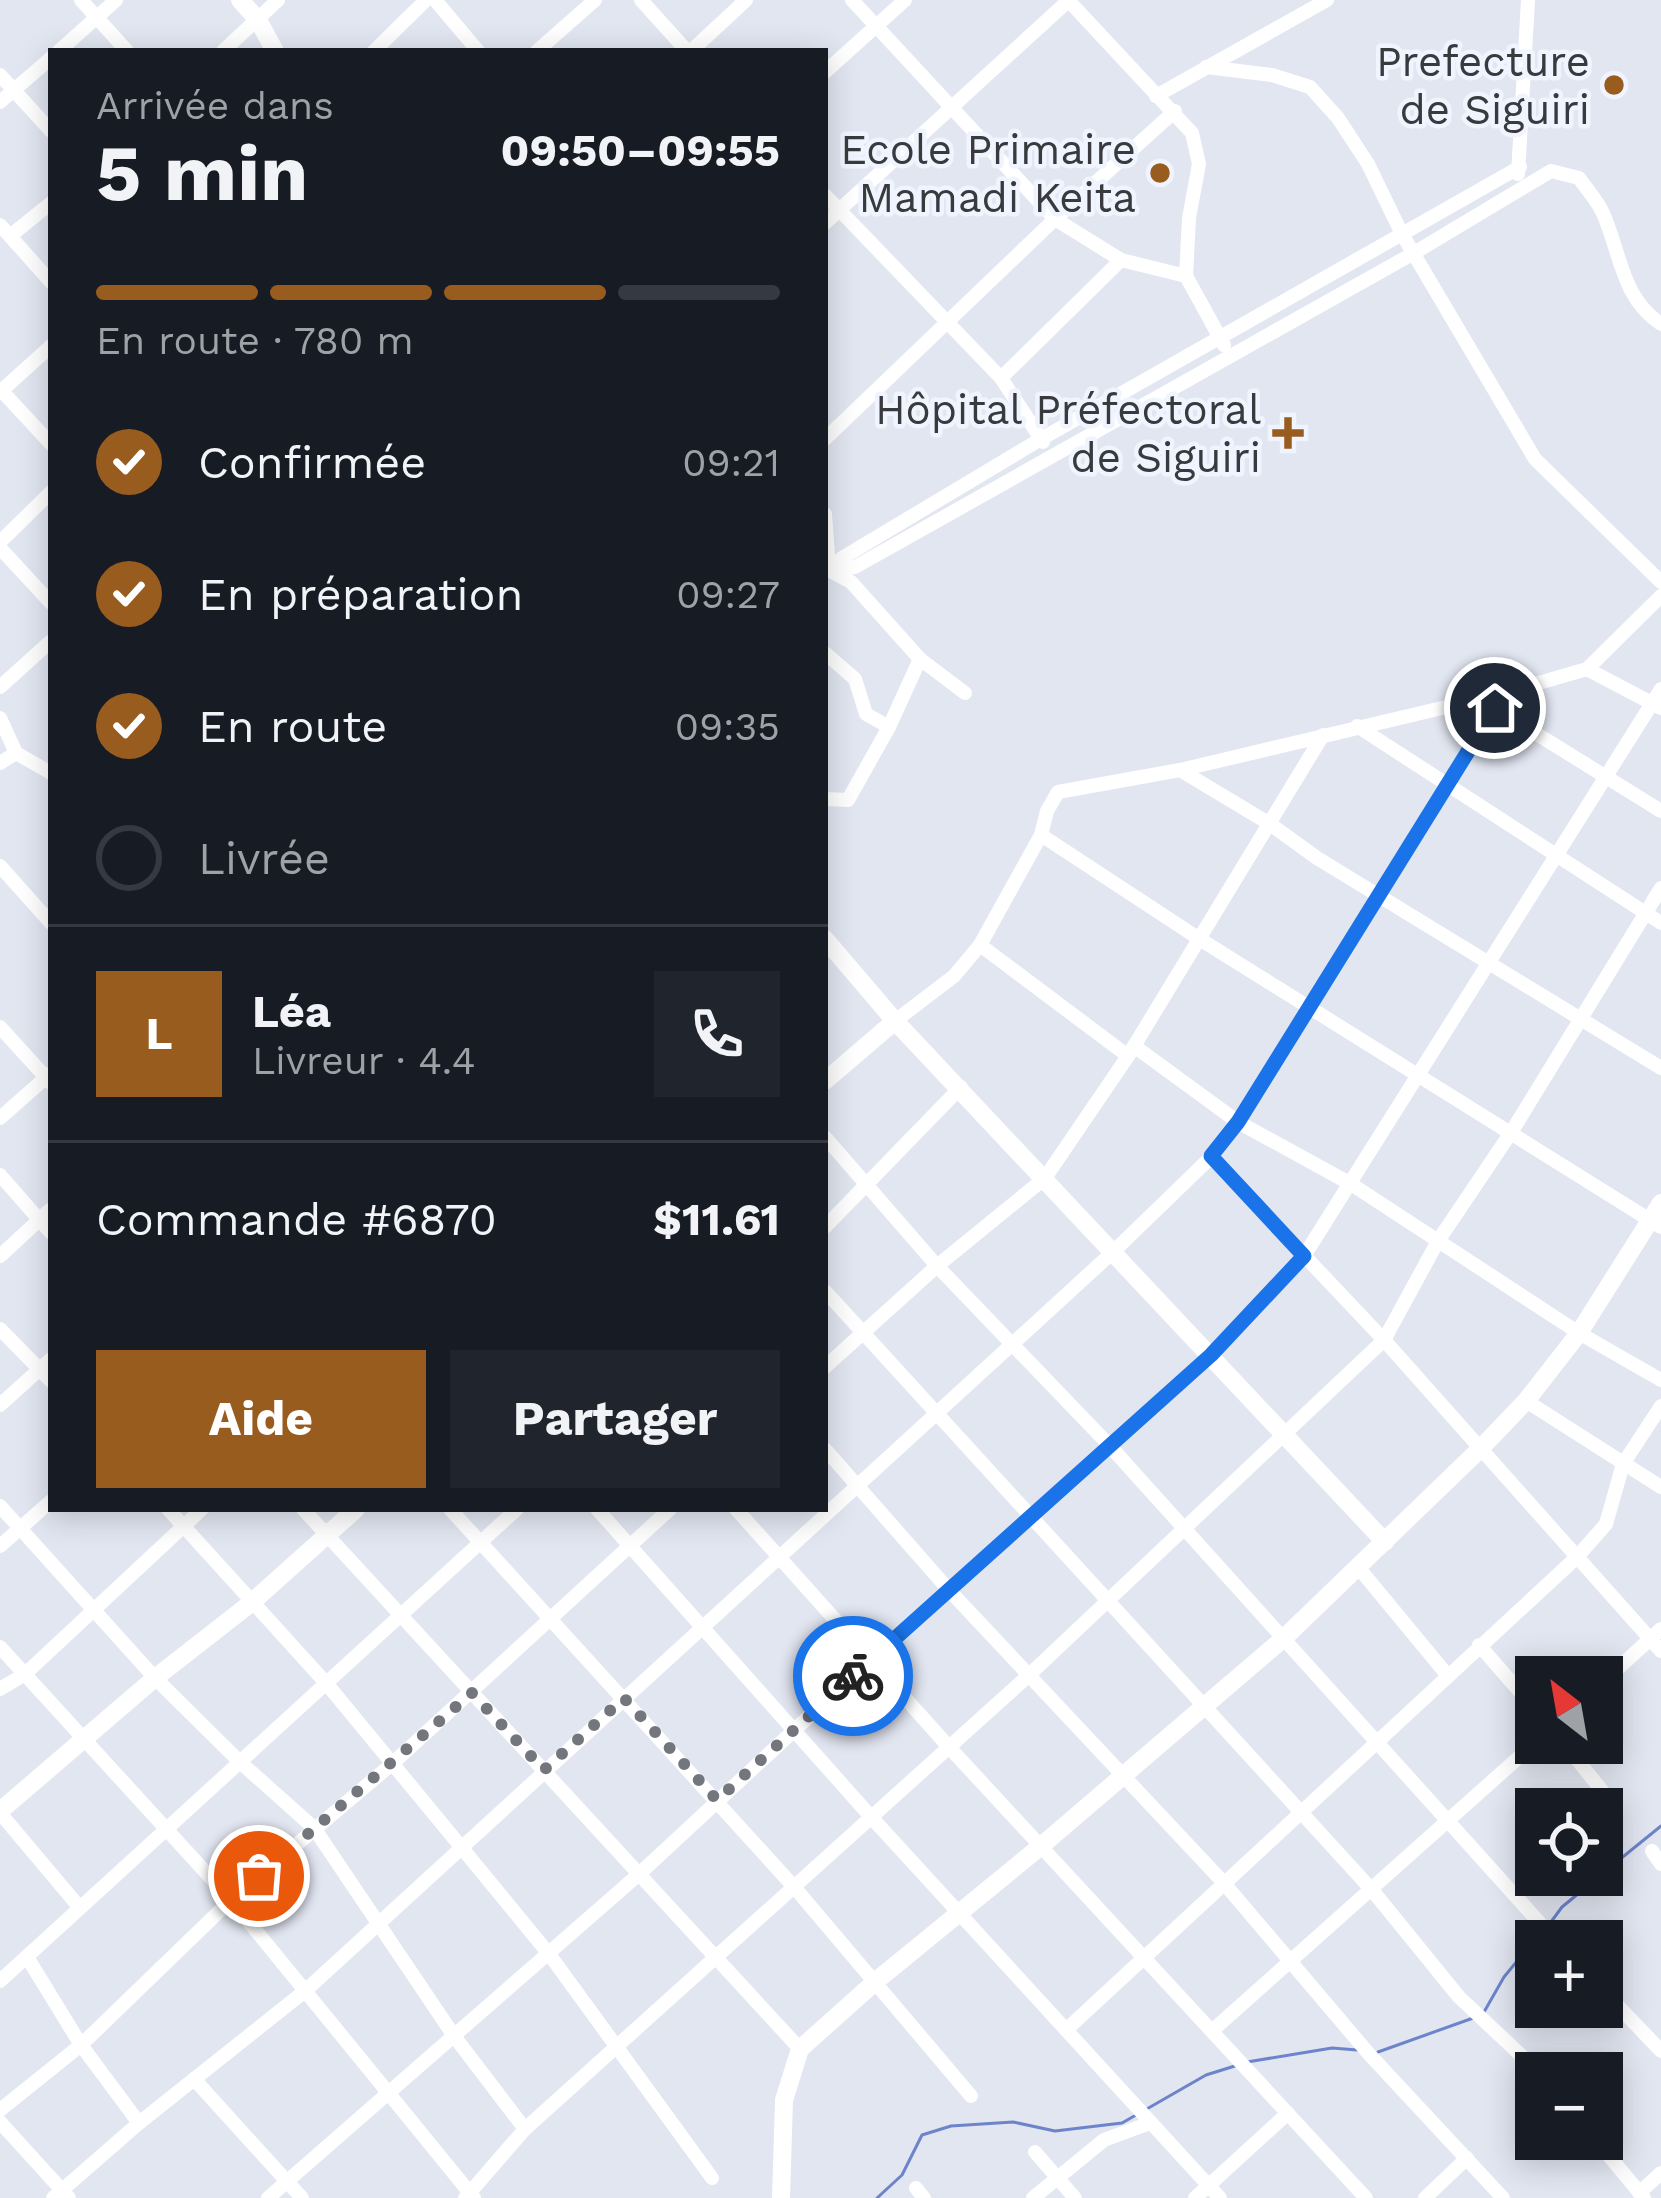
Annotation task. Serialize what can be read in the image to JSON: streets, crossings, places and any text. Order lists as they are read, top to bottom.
{
  "places": {
    "other": ["Prefecture de Siguiri", "Ecole Primaire Mamadi Keita"],
    "health": ["Hôpital Préfectoral de Siguiri"]
  },
  "north": "top left",
  "page": {
    "heading": ["5 min", "Arrivée dans", "09:50–09:55"],
    "panel": [
      "Léa",
      "Livreur · 4.4",
      "Commande #6870",
      "$11.61"
    ],
    "bar": "En route · 780 m",
    "list": [
      ["Confirmée", "09:21"],
      ["En préparation", "09:27"],
      ["En route", "09:35"],
      "Livrée"
    ],
    "round": "L",
    "buttons": ["Aide", "Partager"],
    "map_buttons": ["+", "−"]
  }
}
